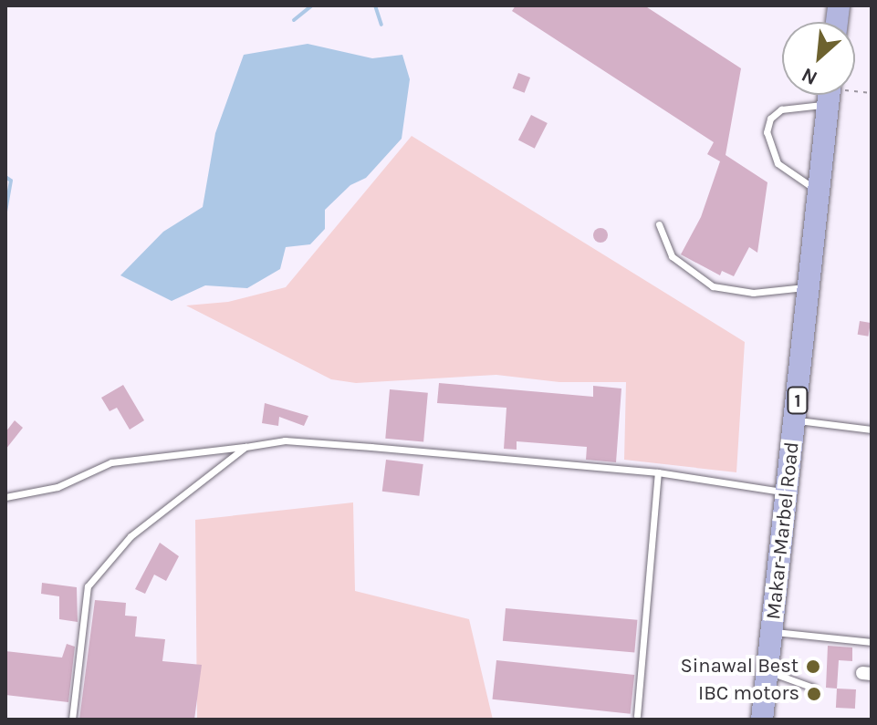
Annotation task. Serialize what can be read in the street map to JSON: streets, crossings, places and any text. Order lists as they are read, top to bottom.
{
  "streets": {
    "main road": ["1", "Makar-Marbel Road"]
  },
  "places": ["Sinawal Best", "IBC motors"],
  "north": "bottom left"
}
